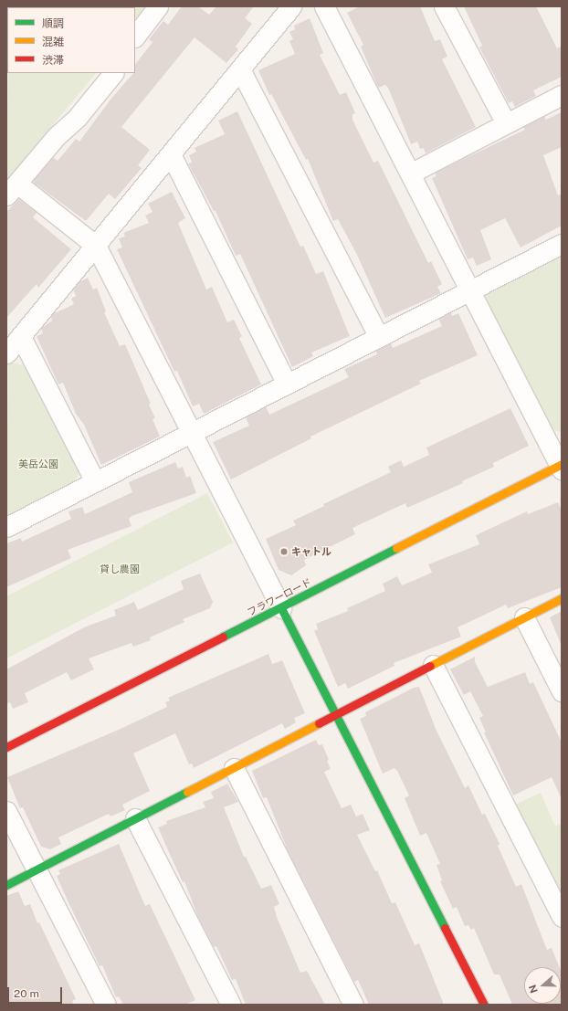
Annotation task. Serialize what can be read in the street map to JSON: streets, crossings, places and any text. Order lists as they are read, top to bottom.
{
  "streets": {
    "street": ["フラワーロード"]
  },
  "parks": ["美岳公園", "貸し農園"],
  "places": ["キャトル"],
  "legend": ["順調", "混雑", "渋滞"],
  "scale_bar": "20 m",
  "north": "left"
}
